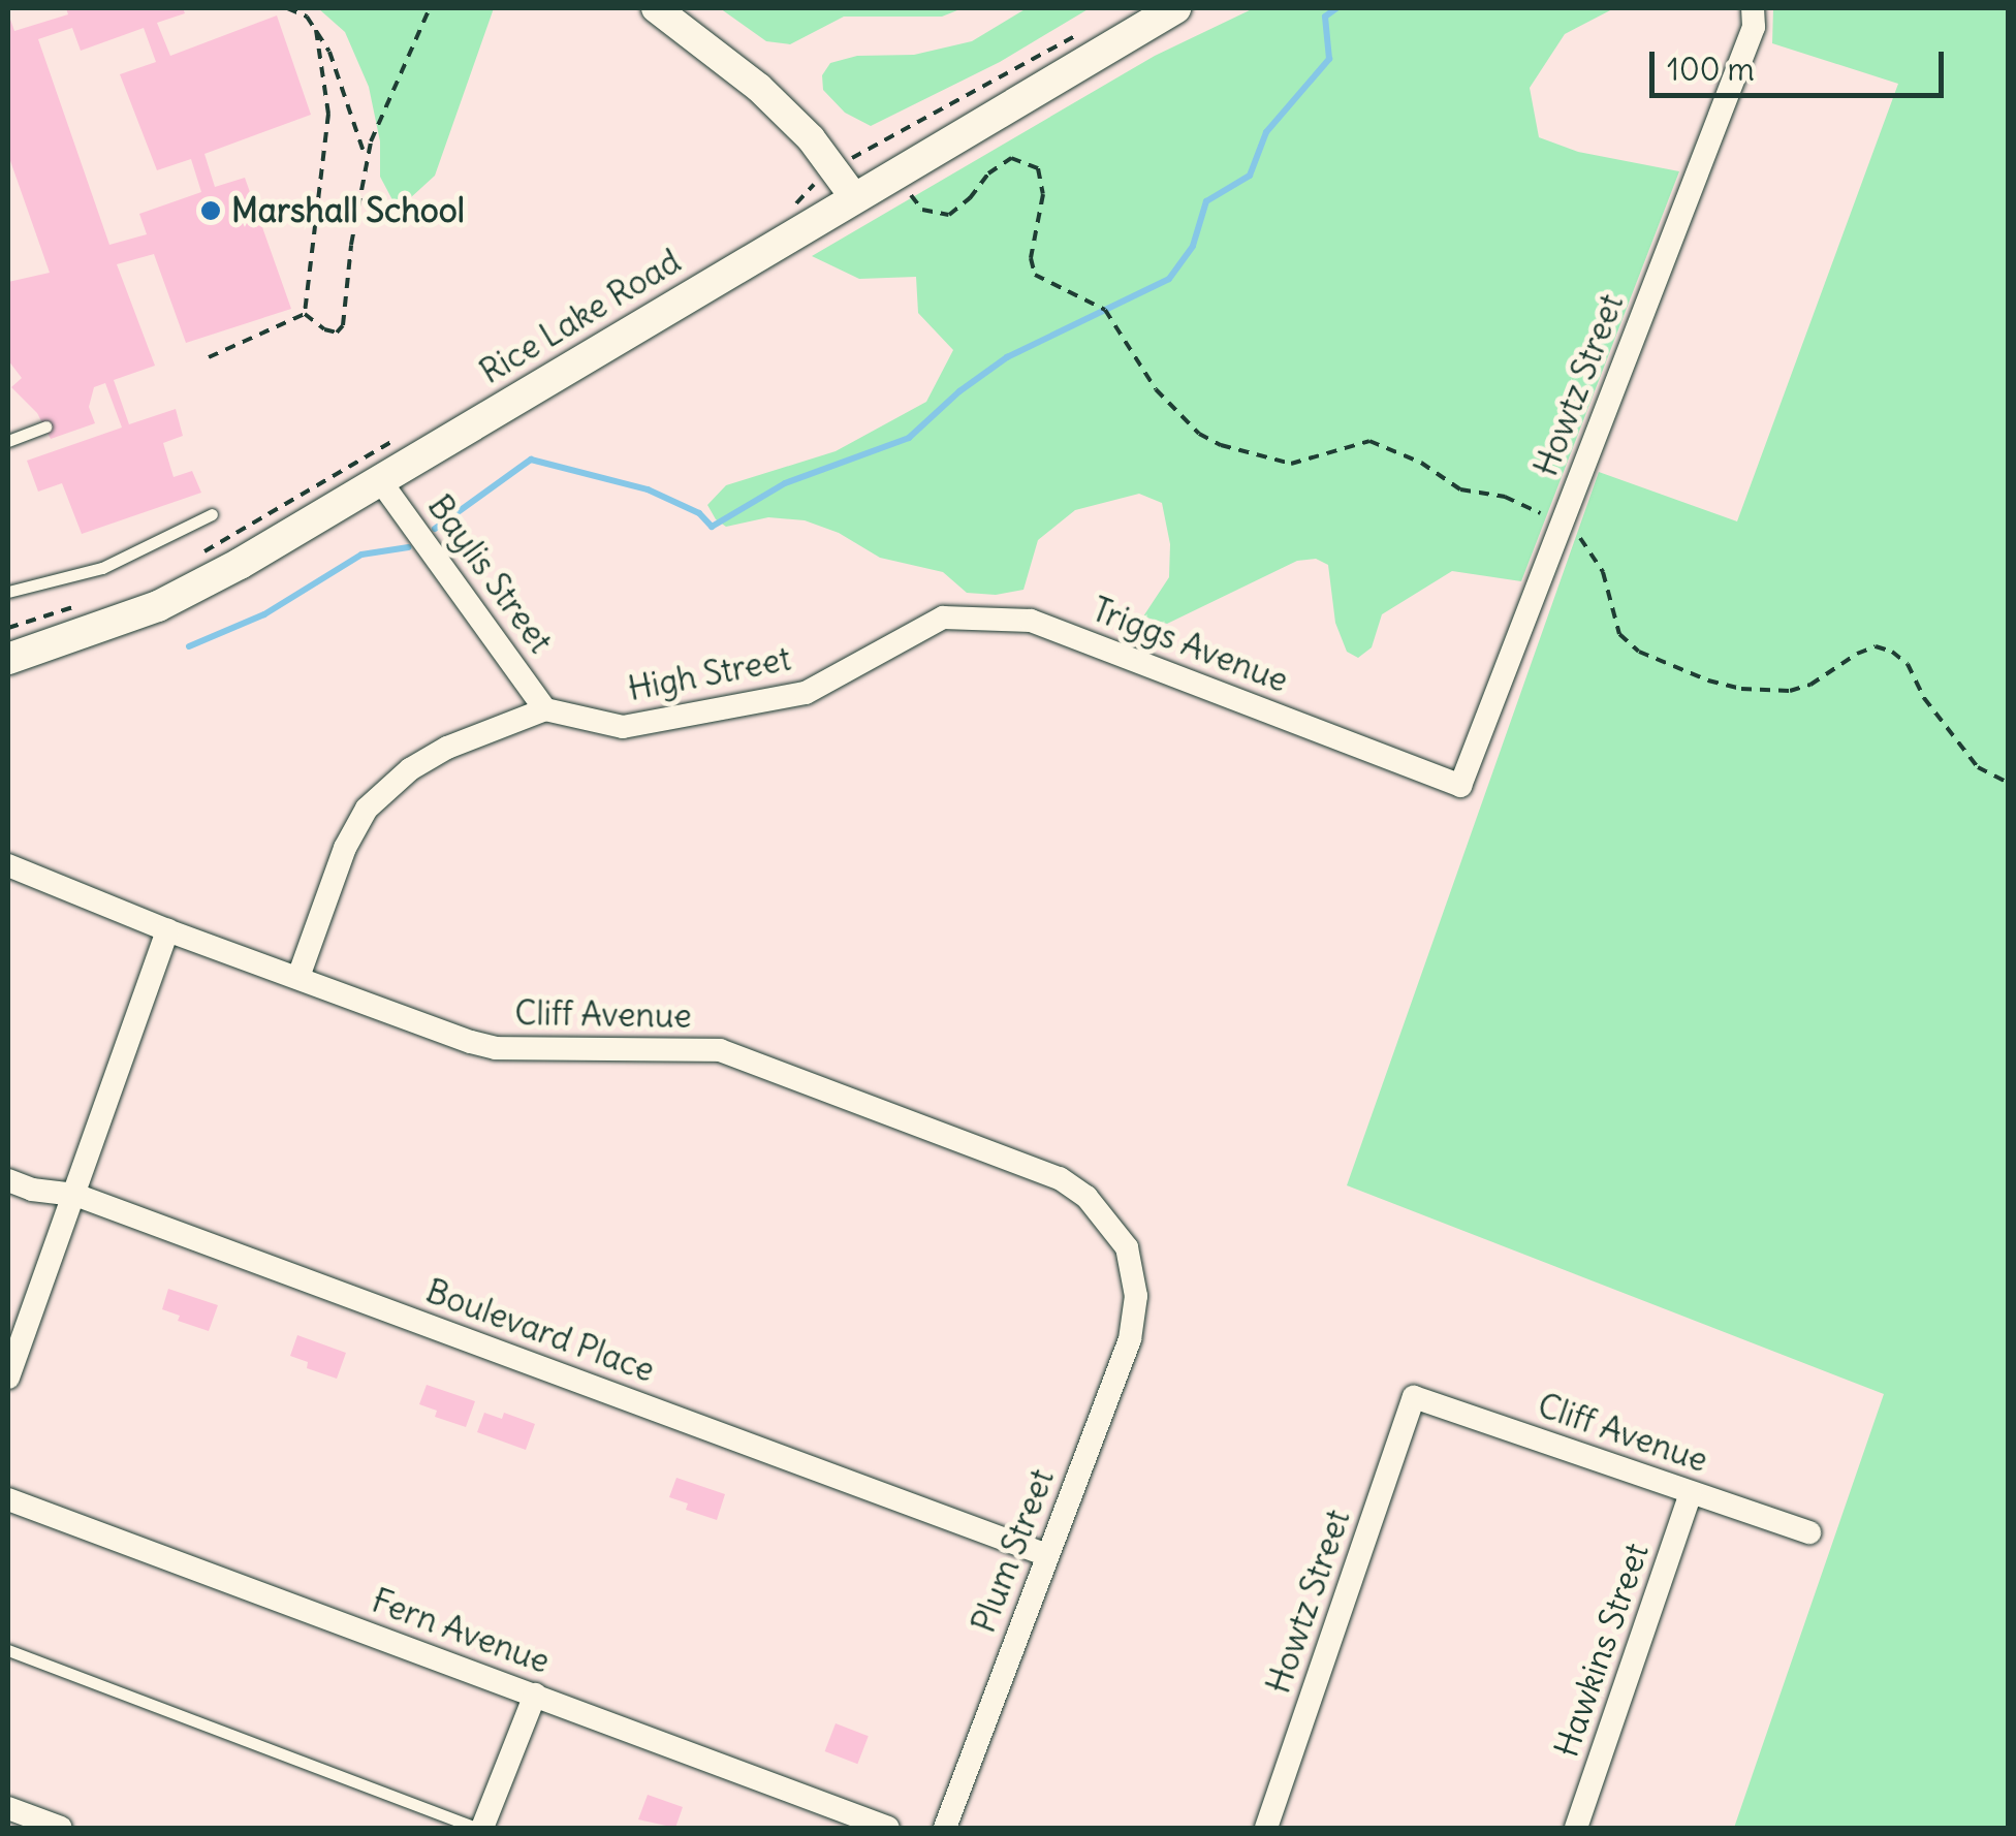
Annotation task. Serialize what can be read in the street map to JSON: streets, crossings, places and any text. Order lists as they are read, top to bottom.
{
  "streets": {
    "main road": ["Rice Lake Road"],
    "street": [
      "Howtz Street",
      "Baylis Street",
      "Triggs Avenue",
      "High Street",
      "Cliff Avenue",
      "Boulevard Place",
      "Plum Street",
      "Fern Avenue",
      "Hawkins Street"
    ]
  },
  "crossings": [
    ["Rice Lake Road", "Baylis Street"],
    ["Howtz Street", "Triggs Avenue"],
    ["Howtz Street", "Cliff Avenue"],
    ["Baylis Street", "High Street"],
    ["Triggs Avenue", "High Street"],
    ["Cliff Avenue", "Plum Street"],
    ["Cliff Avenue", "Hawkins Street"],
    ["Boulevard Place", "Plum Street"]
  ],
  "places": ["Marshall School"],
  "scale_bar": "100 m"
}
